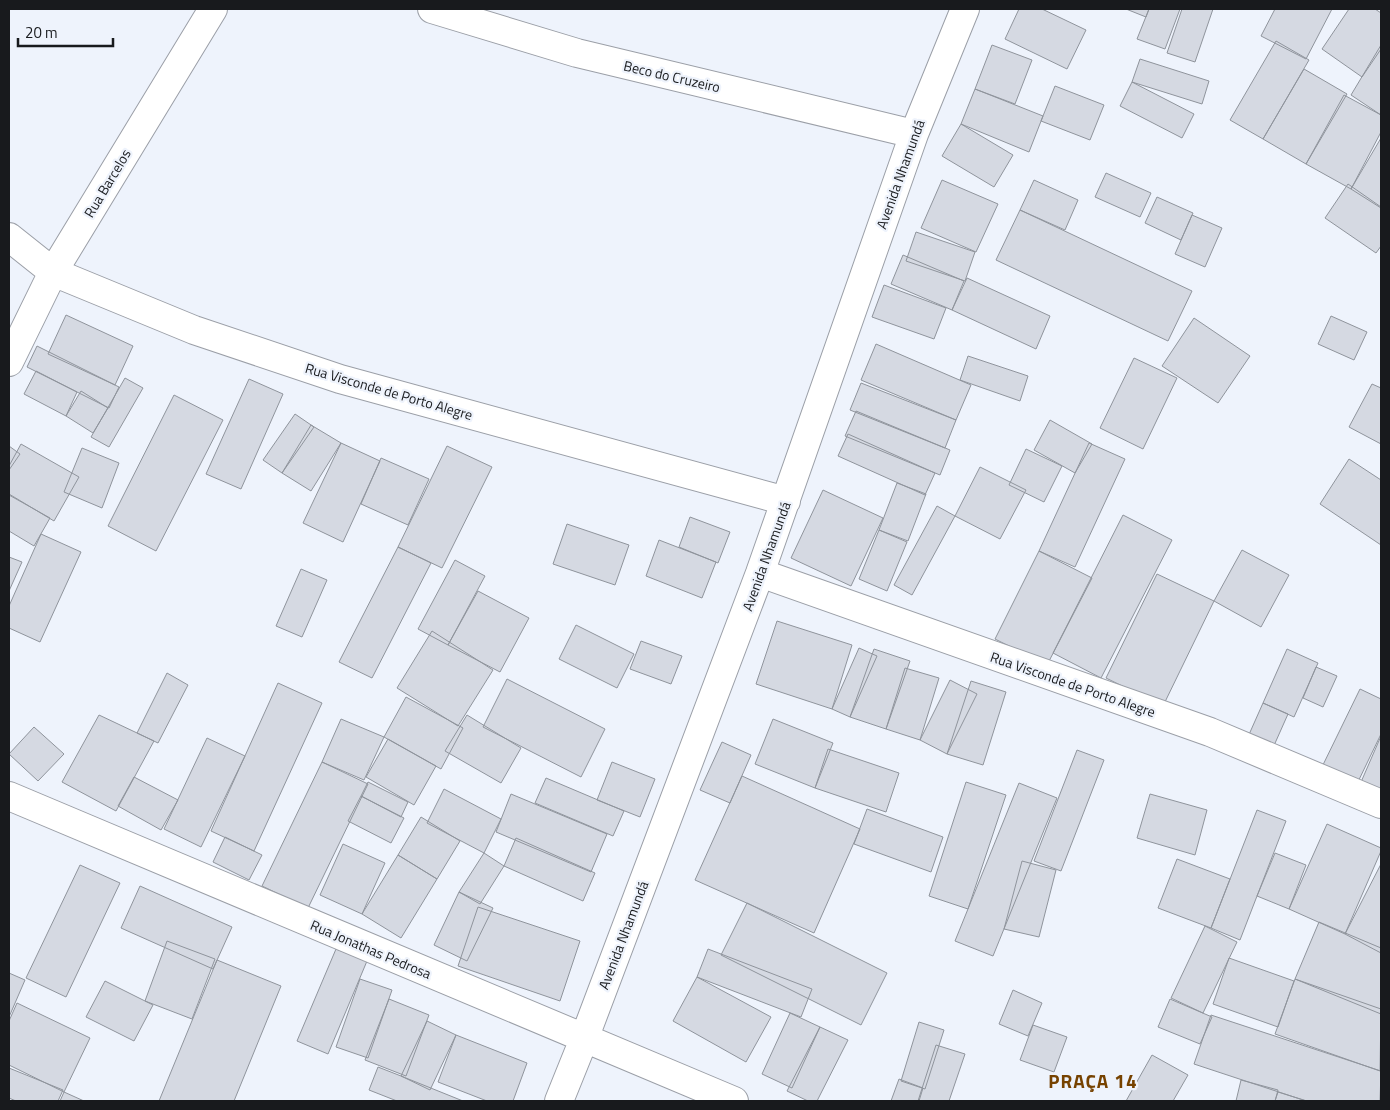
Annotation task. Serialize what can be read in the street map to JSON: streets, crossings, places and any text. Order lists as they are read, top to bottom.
{
  "streets": {
    "street": [
      "Beco do Cruzeiro",
      "Avenida Nhamundá",
      "Rua Barcelos",
      "Rua Visconde de Porto Alegre",
      "Rua Jonathas Pedrosa"
    ]
  },
  "crossings": [
    ["Beco do Cruzeiro", "Avenida Nhamundá"],
    ["Avenida Nhamundá", "Rua Visconde de Porto Alegre"],
    ["Avenida Nhamundá", "Rua Jonathas Pedrosa"],
    ["Rua Barcelos", "Rua Visconde de Porto Alegre"]
  ],
  "districts": ["PRAÇA 14"],
  "scale_bar": "20 m"
}
